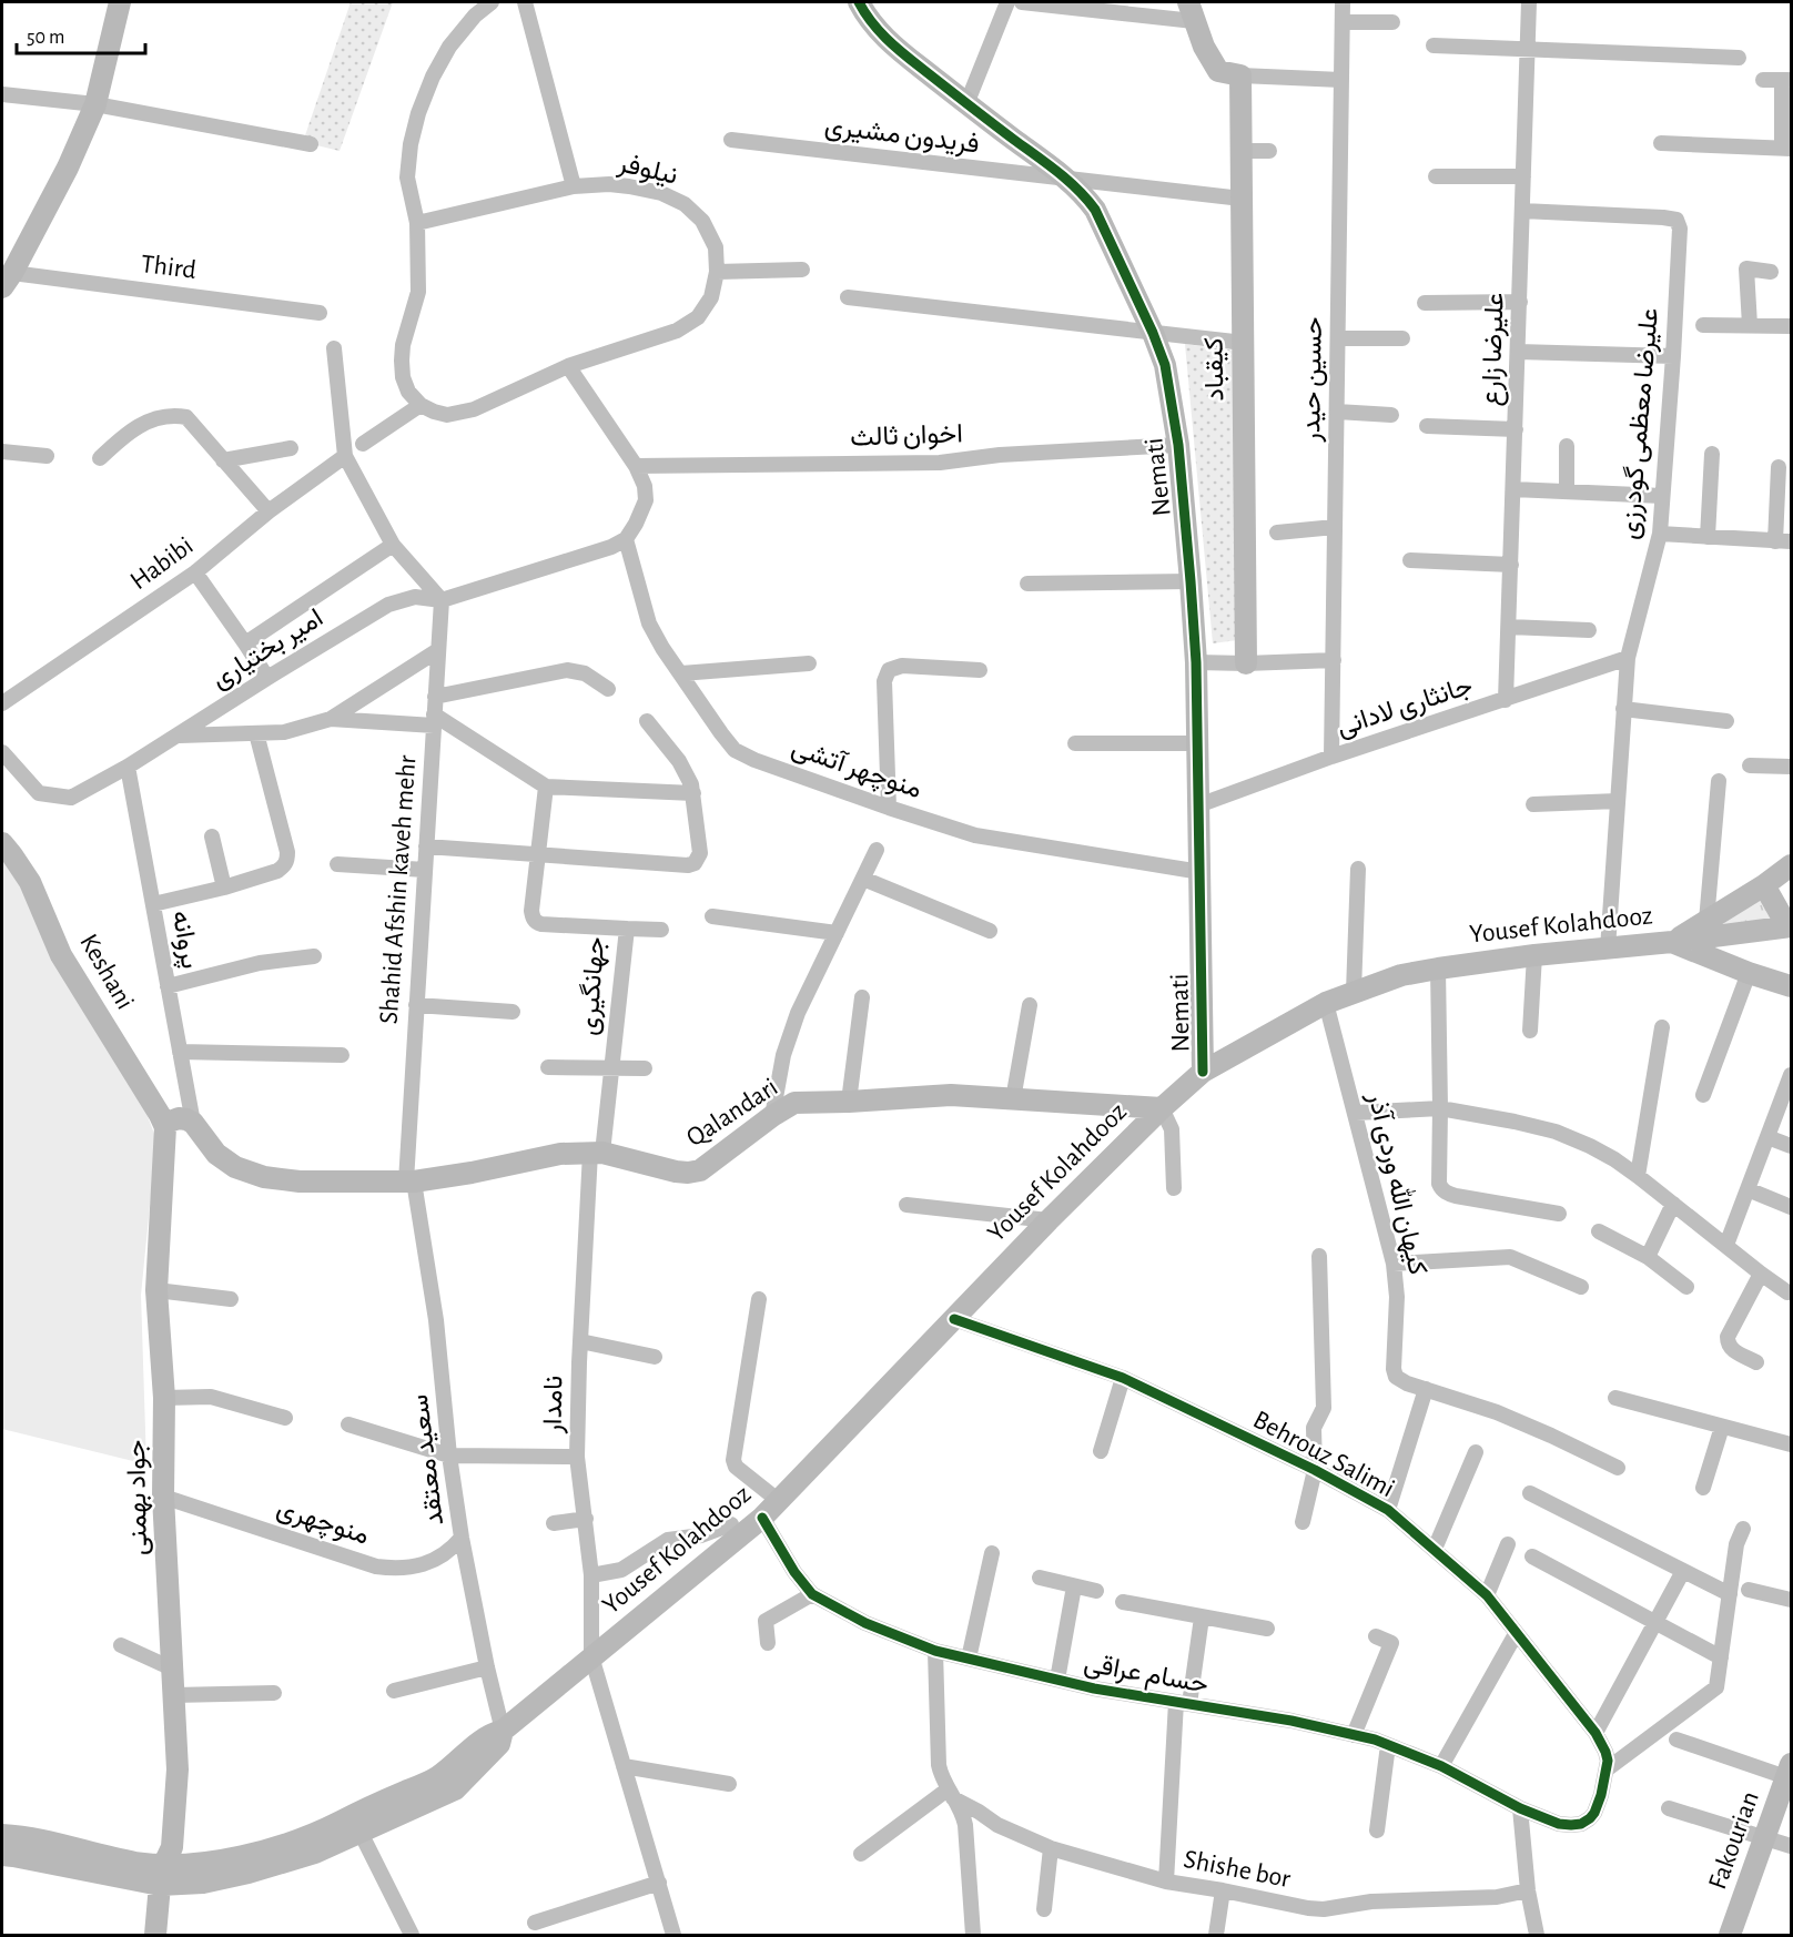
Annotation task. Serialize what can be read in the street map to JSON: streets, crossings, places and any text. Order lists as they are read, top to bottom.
{
  "streets": {
    "street": [
      "فریدون مشیری",
      "نیلوفر",
      "Third",
      "علیرضا زارع",
      "کیقباد",
      "حسین حیدر",
      "علیرضا معظمی گودرزی",
      "اخوان ثالث",
      "Nemati",
      "Habibi",
      "امیر بختیاری",
      "جانثاری لادانی",
      "منوچهر آتشی",
      "Shahid Afshin kaveh mehr",
      "Yousef Kolahdooz",
      "پروانه",
      "Keshani",
      "جهانگیری",
      "Qalandari",
      "کیهان الله وردی آذر",
      "نامدار",
      "Behrouz Salimi",
      "سعید معتقد",
      "جواد بهمنی",
      "منوچهری",
      "حسام عراقی",
      "Fakourian",
      "Shishe bor"
    ]
  },
  "crossings": [
    ["فریدون مشیری", "کیقباد"],
    ["فریدون مشیری", "Nemati"],
    ["علیرضا زارع", "علیرضا معظمی گودرزی"],
    ["علیرضا زارع", "جانثاری لادانی"],
    ["حسین حیدر", "جانثاری لادانی"],
    ["علیرضا معظمی گودرزی", "جانثاری لادانی"],
    ["علیرضا معظمی گودرزی", "Yousef Kolahdooz"],
    ["اخوان ثالث", "Nemati"],
    ["Nemati", "جانثاری لادانی"],
    ["Nemati", "منوچهر آتشی"],
    ["Nemati", "Yousef Kolahdooz"],
    ["امیر بختیاری", "Shahid Afshin kaveh mehr"],
    ["امیر بختیاری", "پروانه"],
    ["Shahid Afshin kaveh mehr", "Qalandari"],
    ["Shahid Afshin kaveh mehr", "سعید معتقد"],
    ["Yousef Kolahdooz", "Qalandari"],
    ["Yousef Kolahdooz", "کیهان الله وردی آذر"],
    ["Yousef Kolahdooz", "نامدار"],
    ["Yousef Kolahdooz", "Behrouz Salimi"],
    ["Yousef Kolahdooz", "سعید معتقد"],
    ["Yousef Kolahdooz", "جواد بهمنی"],
    ["Yousef Kolahdooz", "حسام عراقی"],
    ["پروانه", "Qalandari"],
    ["Keshani", "جواد بهمنی"],
    ["جهانگیری", "Qalandari"],
    ["جهانگیری", "نامدار"],
    ["Qalandari", "نامدار"],
    ["Qalandari", "سعید معتقد"],
    ["Behrouz Salimi", "حسام عراقی"],
    ["سعید معتقد", "منوچهری"],
    ["جواد بهمنی", "منوچهری"]
  ],
  "scale_bar": "50 m"
}
